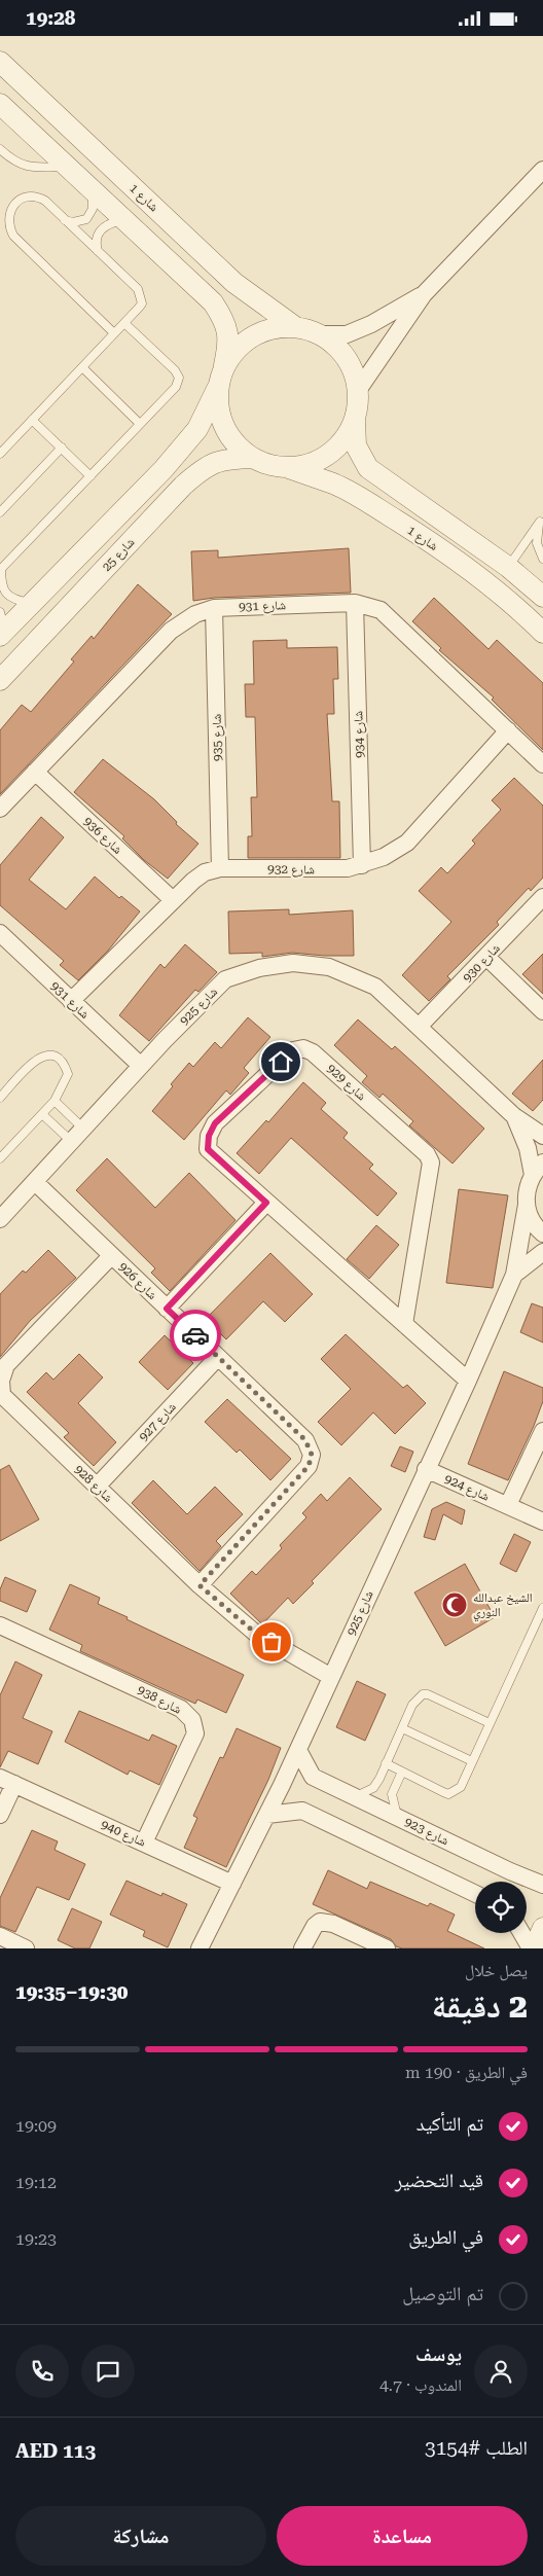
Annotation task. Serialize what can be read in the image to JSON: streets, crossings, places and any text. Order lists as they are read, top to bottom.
{
  "streets": {
    "street": [
      "شارع 1",
      "شارع 25",
      "شارع 931",
      "شارع 934",
      "شارع 935",
      "شارع 936",
      "شارع 932",
      "شارع 930",
      "شارع 925",
      "شارع 929",
      "شارع 926",
      "شارع 927",
      "شارع 928",
      "شارع 924",
      "شارع 938",
      "شارع 923",
      "شارع 940"
    ]
  },
  "crossings": [
    ["شارع 1", "شارع 25"],
    ["شارع 931", "شارع 934"],
    ["شارع 931", "شارع 935"],
    ["شارع 931", "شارع 936"],
    ["شارع 931", "شارع 932"],
    ["شارع 931", "شارع 925"],
    ["شارع 934", "شارع 932"],
    ["شارع 935", "شارع 932"],
    ["شارع 936", "شارع 932"],
    ["شارع 930", "شارع 925"],
    ["شارع 925", "شارع 929"],
    ["شارع 925", "شارع 926"],
    ["شارع 925", "شارع 928"],
    ["شارع 925", "شارع 924"],
    ["شارع 925", "شارع 940"],
    ["شارع 926", "شارع 927"],
    ["شارع 926", "شارع 928"],
    ["شارع 927", "شارع 928"],
    ["شارع 938", "شارع 940"]
  ],
  "places": {
    "mosque": ["الشيخ عبدالله النوري"]
  },
  "page": {
    "status": "19:28",
    "heading": ["2 دقيقة", "يصل خلال", "19:30–19:35"],
    "panel": [
      "يوسف",
      "المندوب · 4.7",
      "الطلب #3154",
      "AED 113"
    ],
    "bar": "في الطريق · 190 m",
    "list": [
      ["تم التأكيد", "19:09"],
      ["قيد التحضير", "19:12"],
      ["في الطريق", "19:23"],
      "تم التوصيل"
    ],
    "buttons": ["مساعدة", "مشاركة"]
  }
}
